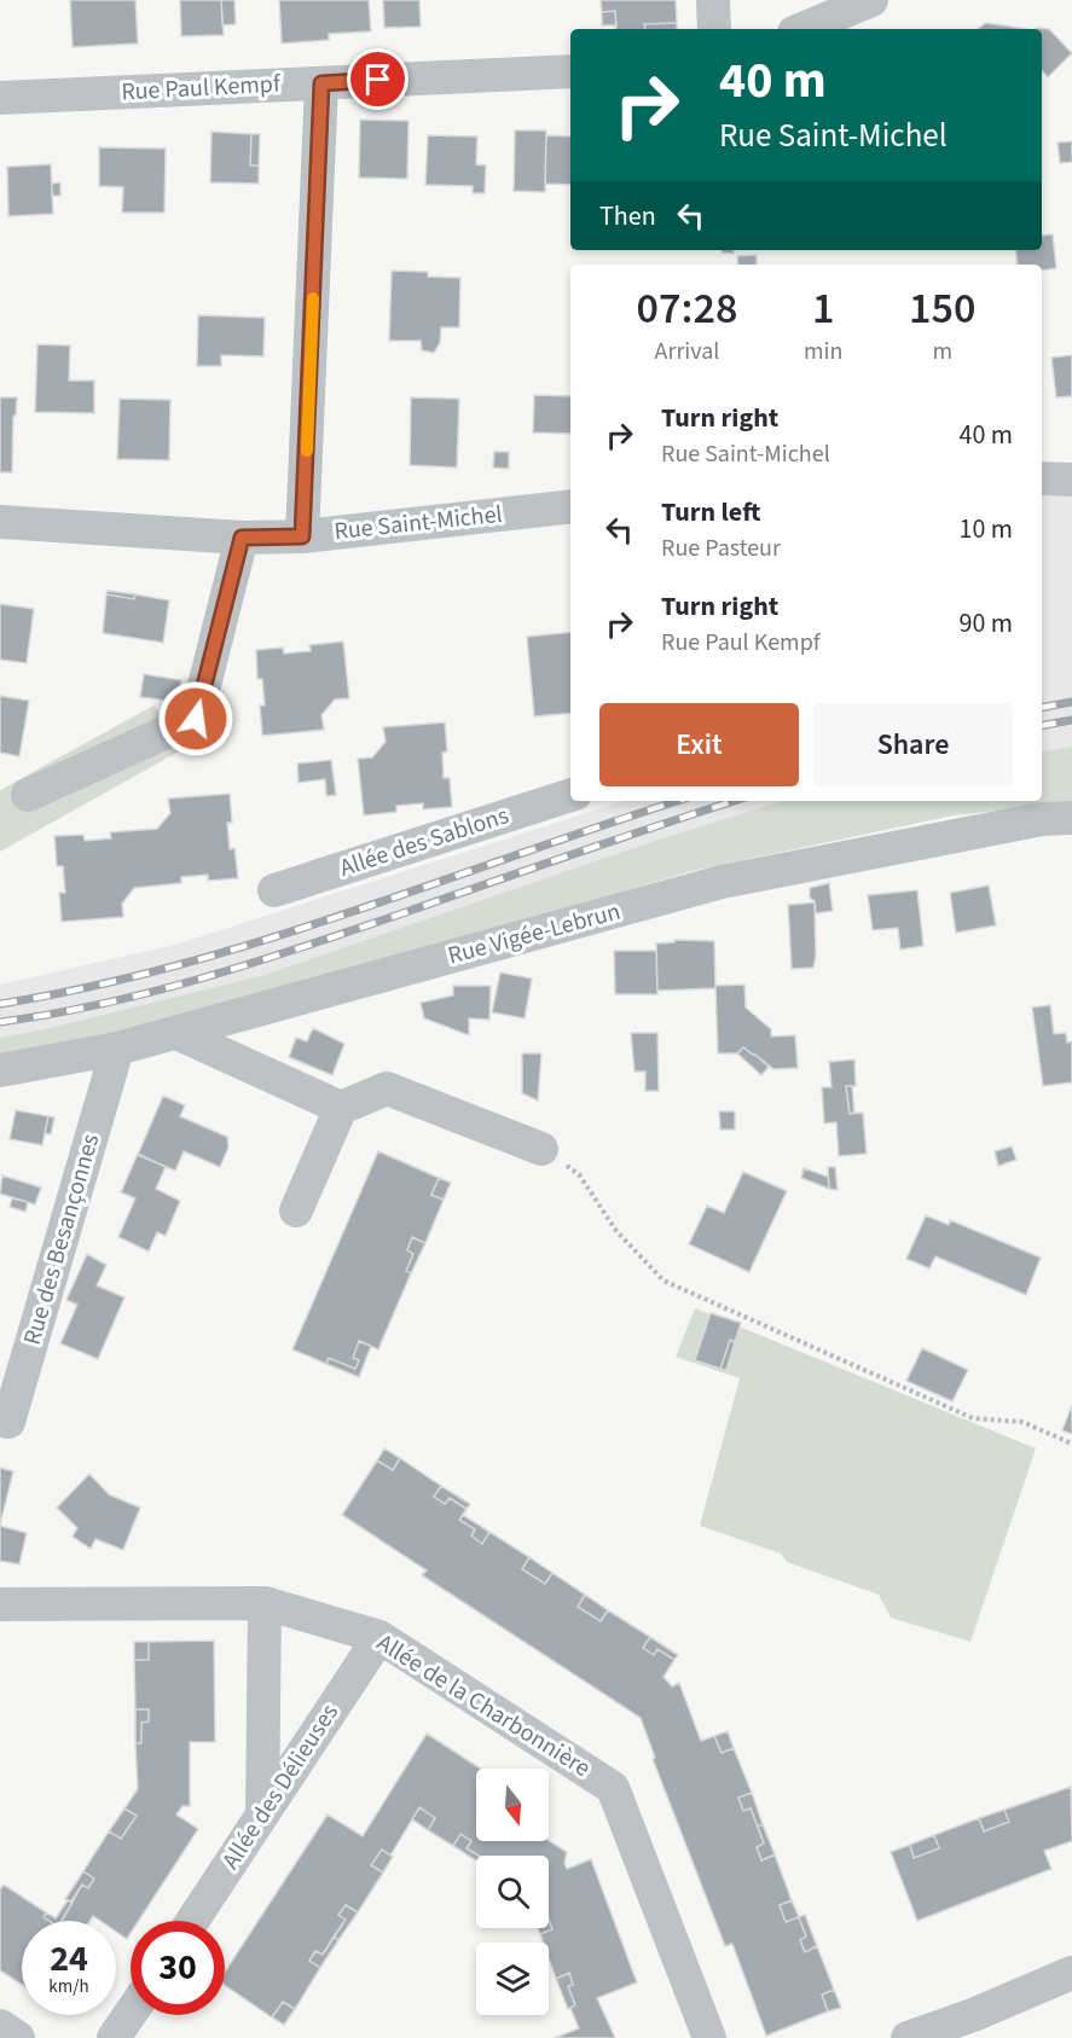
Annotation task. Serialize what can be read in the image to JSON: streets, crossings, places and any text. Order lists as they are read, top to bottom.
{
  "streets": {
    "street": [
      "Rue Paul Kempf",
      "Rue Saint-Michel",
      "Allée des Sablons",
      "Rue Vigée-Lebrun",
      "Rue des Besançonnes",
      "Allée de la Charbonnière",
      "Allée des Délieuses"
    ]
  },
  "crossings": [
    ["Rue Vigée-Lebrun", "Rue des Besançonnes"],
    ["Allée de la Charbonnière", "Allée des Délieuses"]
  ],
  "north": "bottom",
  "page": {
    "turn": ["40 m", "Rue Saint-Michel"],
    "then": "Then",
    "eta": [
      "07:28",
      "Arrival",
      "1",
      "min",
      "150",
      "m"
    ],
    "list": [
      {
        "name": "Turn right",
        "note": "Rue Saint-Michel",
        "value": "40 m"
      },
      {
        "name": "Turn left",
        "note": "Rue Pasteur",
        "value": "10 m"
      },
      {
        "name": "Turn right",
        "note": "Rue Paul Kempf",
        "value": "90 m"
      }
    ],
    "buttons": ["Exit", "Share"],
    "speed": "24 km/h",
    "limit": "30"
  }
}
